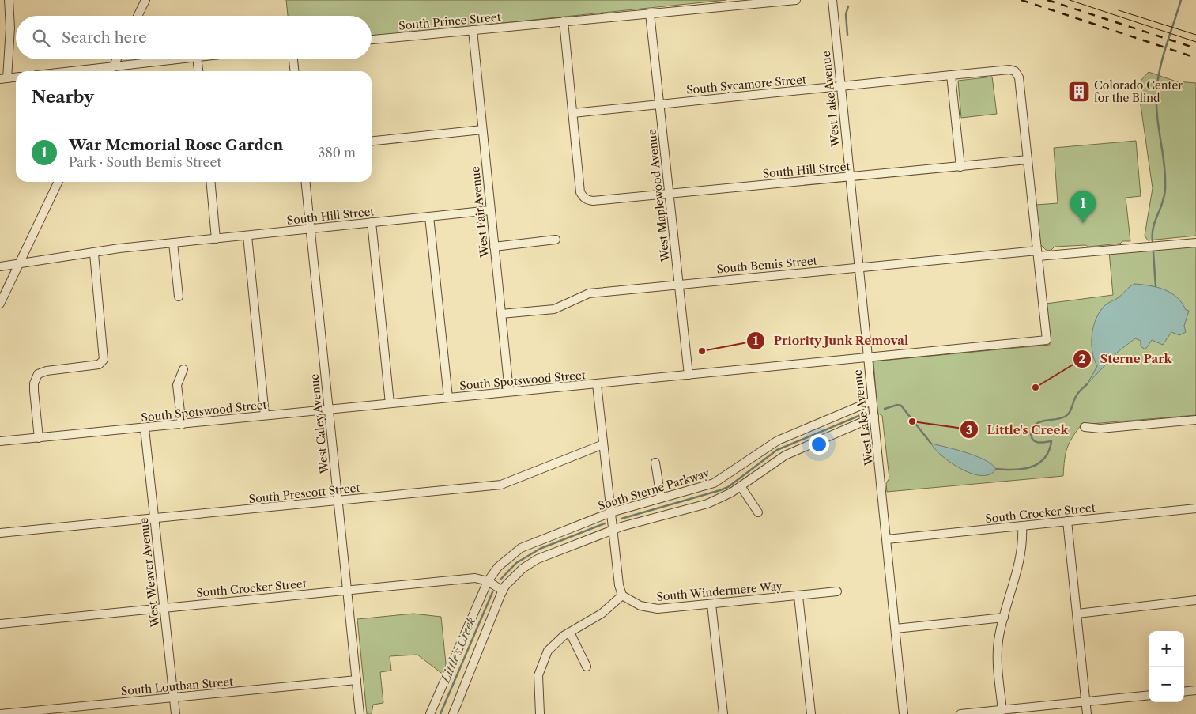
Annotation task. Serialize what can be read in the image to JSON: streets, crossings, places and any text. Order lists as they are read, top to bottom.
{
  "streets": {
    "street": [
      "South Prince Street",
      "South Sycamore Street",
      "West Lake Avenue",
      "South Hill Street",
      "West Maplewood Avenue",
      "West Fair Avenue",
      "South Bemis Street",
      "South Spotswood Street",
      "West Caley Avenue",
      "South Sterne Parkway",
      "South Prescott Street",
      "South Crocker Street",
      "West Weaver Avenue",
      "South Windermere Way",
      "South Louthan Street"
    ]
  },
  "crossings": [
    ["South Prince Street", "West Maplewood Avenue"],
    ["South Prince Street", "West Fair Avenue"],
    ["South Sycamore Street", "West Lake Avenue"],
    ["South Sycamore Street", "South Hill Street"],
    ["South Sycamore Street", "West Maplewood Avenue"],
    ["West Lake Avenue", "South Hill Street"],
    ["West Lake Avenue", "South Bemis Street"],
    ["West Lake Avenue", "South Spotswood Street"],
    ["West Lake Avenue", "South Sterne Parkway"],
    ["West Lake Avenue", "South Crocker Street"],
    ["South Hill Street", "West Maplewood Avenue"],
    ["South Hill Street", "West Fair Avenue"],
    ["South Hill Street", "West Caley Avenue"],
    ["West Maplewood Avenue", "South Bemis Street"],
    ["West Maplewood Avenue", "South Spotswood Street"],
    ["West Fair Avenue", "South Bemis Street"],
    ["West Fair Avenue", "South Spotswood Street"],
    ["South Bemis Street", "South Spotswood Street"],
    ["South Spotswood Street", "West Caley Avenue"],
    ["South Spotswood Street", "West Weaver Avenue"],
    ["West Caley Avenue", "South Prescott Street"],
    ["West Caley Avenue", "South Crocker Street"],
    ["West Caley Avenue", "South Louthan Street"],
    ["South Sterne Parkway", "South Crocker Street"],
    ["South Prescott Street", "West Weaver Avenue"],
    ["South Crocker Street", "West Weaver Avenue"],
    ["West Weaver Avenue", "South Louthan Street"]
  ],
  "water": ["Little's Creek"],
  "places": {
    "building": ["Colorado Center for the Blind"],
    "other": ["Priority Junk Removal", "Sterne Park", "Little's Creek"]
  },
  "page": {
    "search": "Search here",
    "heading": "Nearby",
    "list": [
      {
        "mark": "1",
        "name": "War Memorial Rose Garden",
        "note": "Park · South Bemis Street",
        "value": "380 m"
      }
    ],
    "pins": "1",
    "map_buttons": ["+", "−"]
  }
}
